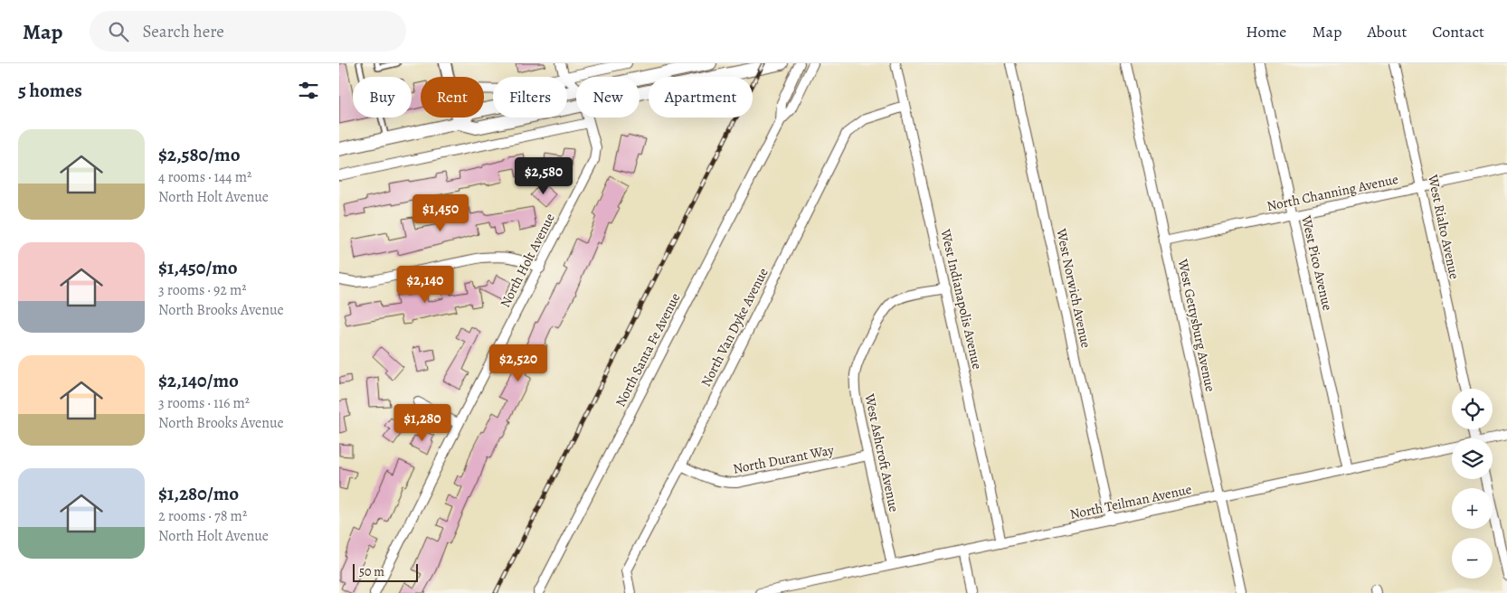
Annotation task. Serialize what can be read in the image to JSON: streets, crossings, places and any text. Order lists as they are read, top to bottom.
{
  "streets": {
    "street": [
      "North Channing Avenue",
      "West Rialto Avenue",
      "North Holt Avenue",
      "West Pico Avenue",
      "West Norwich Avenue",
      "West Indianapolis Avenue",
      "West Gettysburg Avenue",
      "North Van Dyke Avenue",
      "North Santa Fe Avenue",
      "West Ashcroft Avenue",
      "North Durant Way",
      "North Teilman Avenue"
    ]
  },
  "crossings": [
    ["North Channing Avenue", "West Rialto Avenue"],
    ["North Channing Avenue", "West Pico Avenue"],
    ["North Channing Avenue", "West Gettysburg Avenue"],
    ["West Pico Avenue", "North Teilman Avenue"],
    ["West Norwich Avenue", "North Teilman Avenue"],
    ["West Indianapolis Avenue", "North Van Dyke Avenue"],
    ["West Indianapolis Avenue", "West Ashcroft Avenue"],
    ["West Indianapolis Avenue", "North Teilman Avenue"],
    ["West Gettysburg Avenue", "North Teilman Avenue"],
    ["North Van Dyke Avenue", "North Durant Way"],
    ["West Ashcroft Avenue", "North Durant Way"],
    ["West Ashcroft Avenue", "North Teilman Avenue"]
  ],
  "scale_bar": "50 m",
  "page": {
    "header": "Map",
    "search": "Search here",
    "nav": [
      "Home",
      "Map",
      "About",
      "Contact"
    ],
    "heading": "5 homes",
    "chip": [
      "Buy",
      "Rent",
      "Filters",
      "New",
      "Apartment"
    ],
    "list": [
      {
        "name": "$2,580/mo",
        "note": "4 rooms · 144 m² · North Holt Avenue"
      },
      {
        "name": "$1,450/mo",
        "note": "3 rooms · 92 m² · North Brooks Avenue"
      },
      {
        "name": "$2,140/mo",
        "note": "3 rooms · 116 m² · North Brooks Avenue"
      },
      {
        "name": "$1,280/mo",
        "note": "2 rooms · 78 m² · North Holt Avenue"
      }
    ],
    "price": [
      "$2,580",
      "$1,450",
      "$2,140",
      "$2,520",
      "$1,280"
    ],
    "map_buttons": ["+", "−"],
    "scale": "50 m"
  }
}
